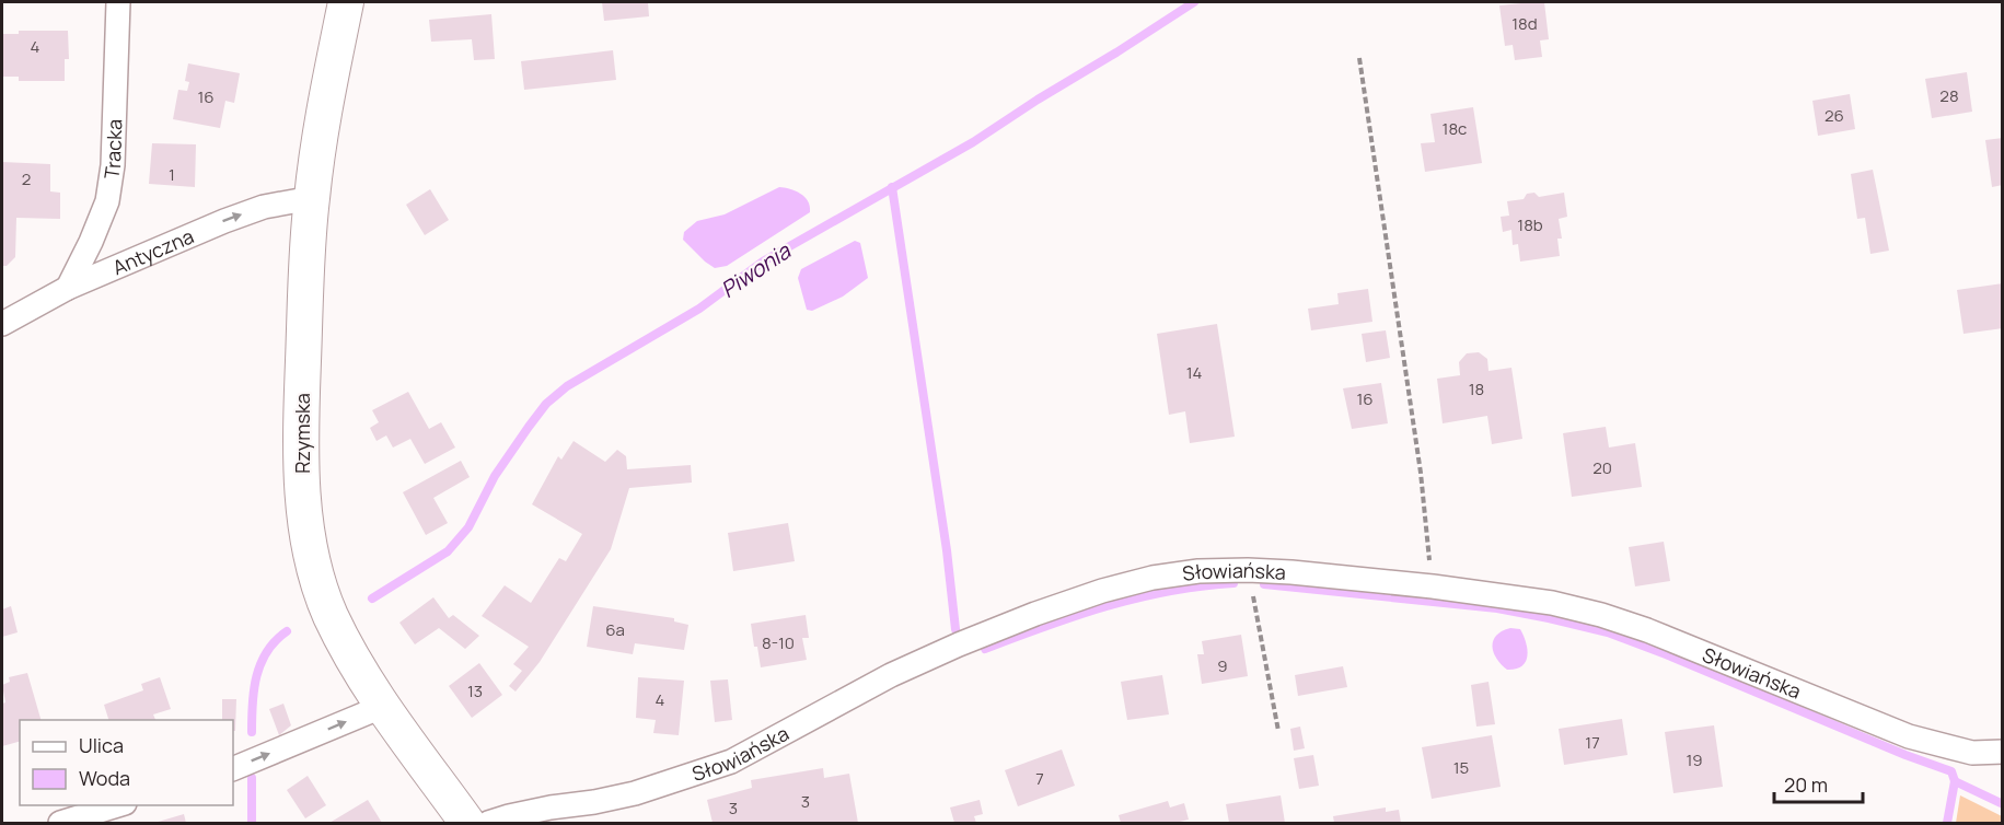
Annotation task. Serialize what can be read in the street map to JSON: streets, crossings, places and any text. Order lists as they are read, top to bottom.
{
  "streets": {
    "main road": ["Rzymska"],
    "street": ["Tracka", "Antyczna", "Słowiańska"]
  },
  "crossings": [
    ["Tracka", "Antyczna"],
    ["Antyczna", "Rzymska"]
  ],
  "one_way": ["Antyczna"],
  "water": ["Piwonia"],
  "house_numbers": [
    "18d",
    "4",
    "28",
    "16",
    "26",
    "18c",
    "1",
    "2",
    "18b",
    "14",
    "18",
    "16",
    "20",
    "6a",
    "8-10",
    "9",
    "13",
    "4",
    "17",
    "19",
    "15",
    "7",
    "3",
    "3"
  ],
  "legend": ["Ulica", "Woda"],
  "scale_bar": "20 m"
}
